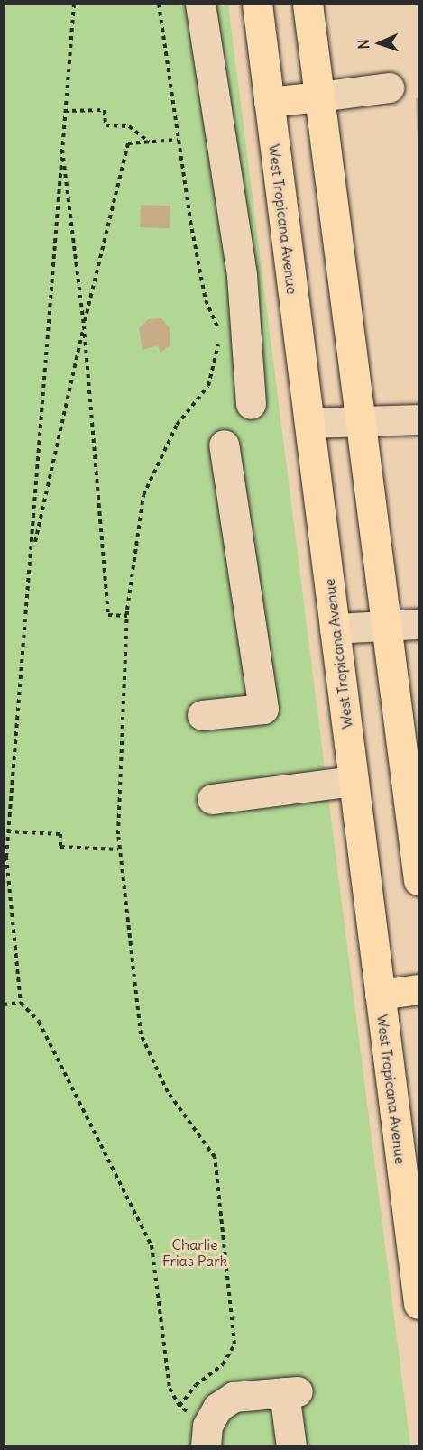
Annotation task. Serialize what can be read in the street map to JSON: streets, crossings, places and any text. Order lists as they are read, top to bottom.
{
  "streets": {
    "main road": ["West Tropicana Avenue"]
  },
  "parks": ["Charlie Frias Park"],
  "north": "left"
}
